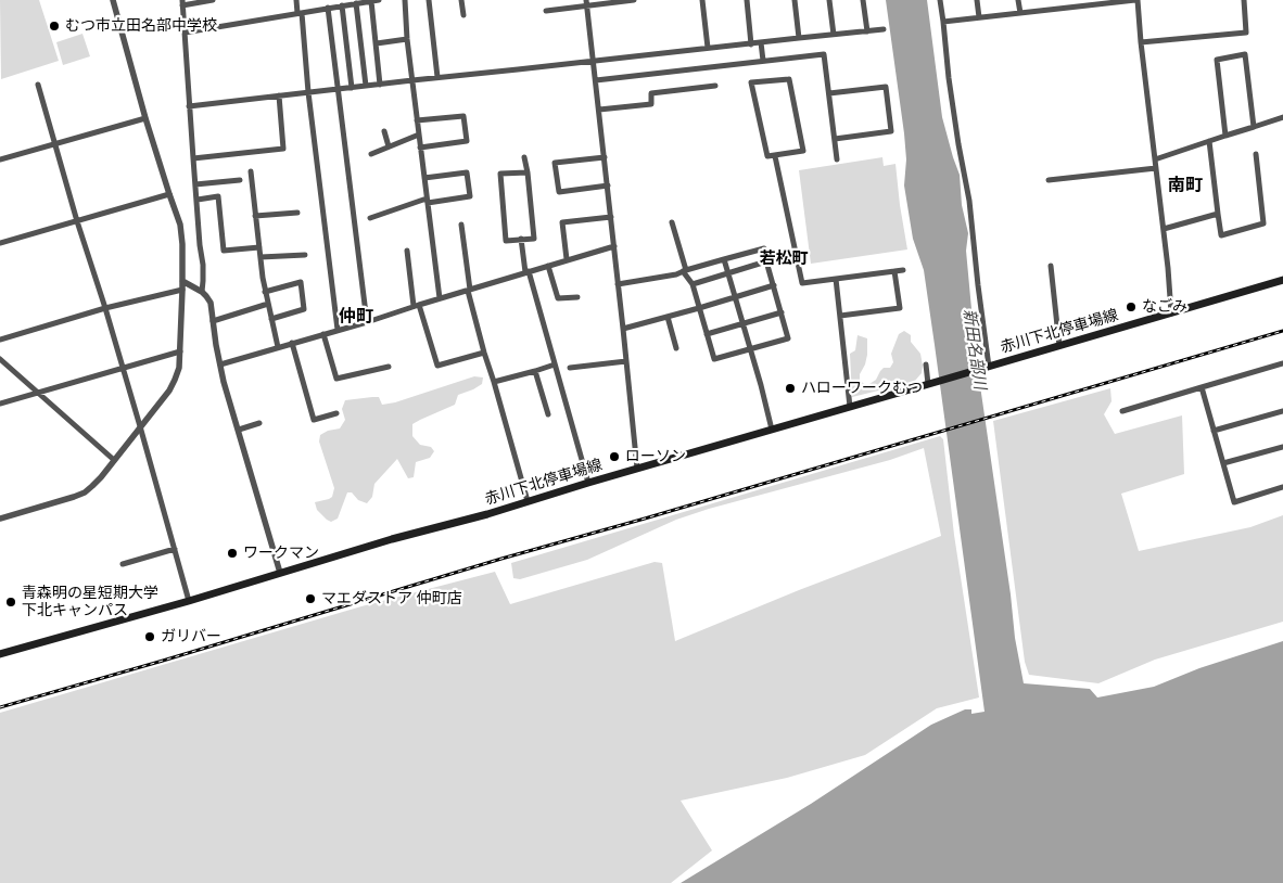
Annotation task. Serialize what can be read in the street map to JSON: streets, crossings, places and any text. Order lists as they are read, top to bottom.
{
  "streets": {
    "main road": ["赤川下北停車場線"]
  },
  "districts": ["南町", "若松町", "仲町"],
  "water": ["新田名部川"],
  "places": [
    "むつ市立田名部中学校",
    "なごみ",
    "ハローワークむつ",
    "ローソン",
    "ワークマン",
    "マエダストア 仲町店",
    "青森明の星短期大学 下北キャンパス",
    "ガリバー"
  ]
}
